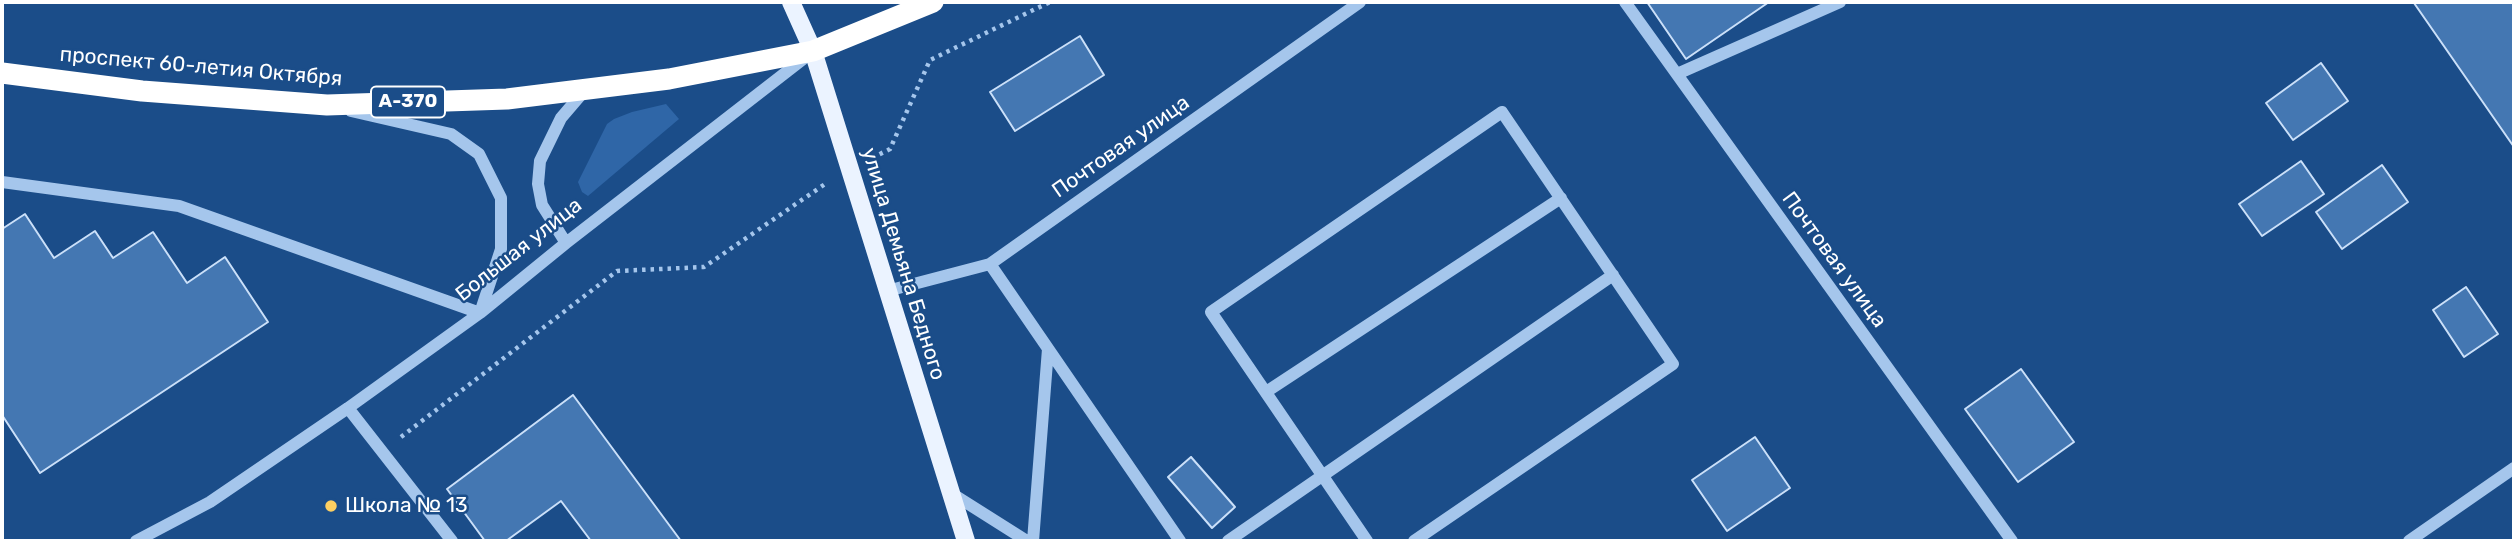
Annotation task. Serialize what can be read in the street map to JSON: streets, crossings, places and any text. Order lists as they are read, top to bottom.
{
  "streets": {
    "highway": ["проспект 60-летия Октября", "А-370", "Большая улица"],
    "main road": ["улица Демьяна Бедного"],
    "street": ["Почтовая улица"]
  },
  "crossings": [
    ["проспект 60-летия Октября", "Большая улица"],
    ["проспект 60-летия Октября", "улица Демьяна Бедного"],
    ["Почтовая улица", "улица Демьяна Бедного"],
    ["Большая улица", "улица Демьяна Бедного"]
  ],
  "places": ["Школа № 13"]
}
